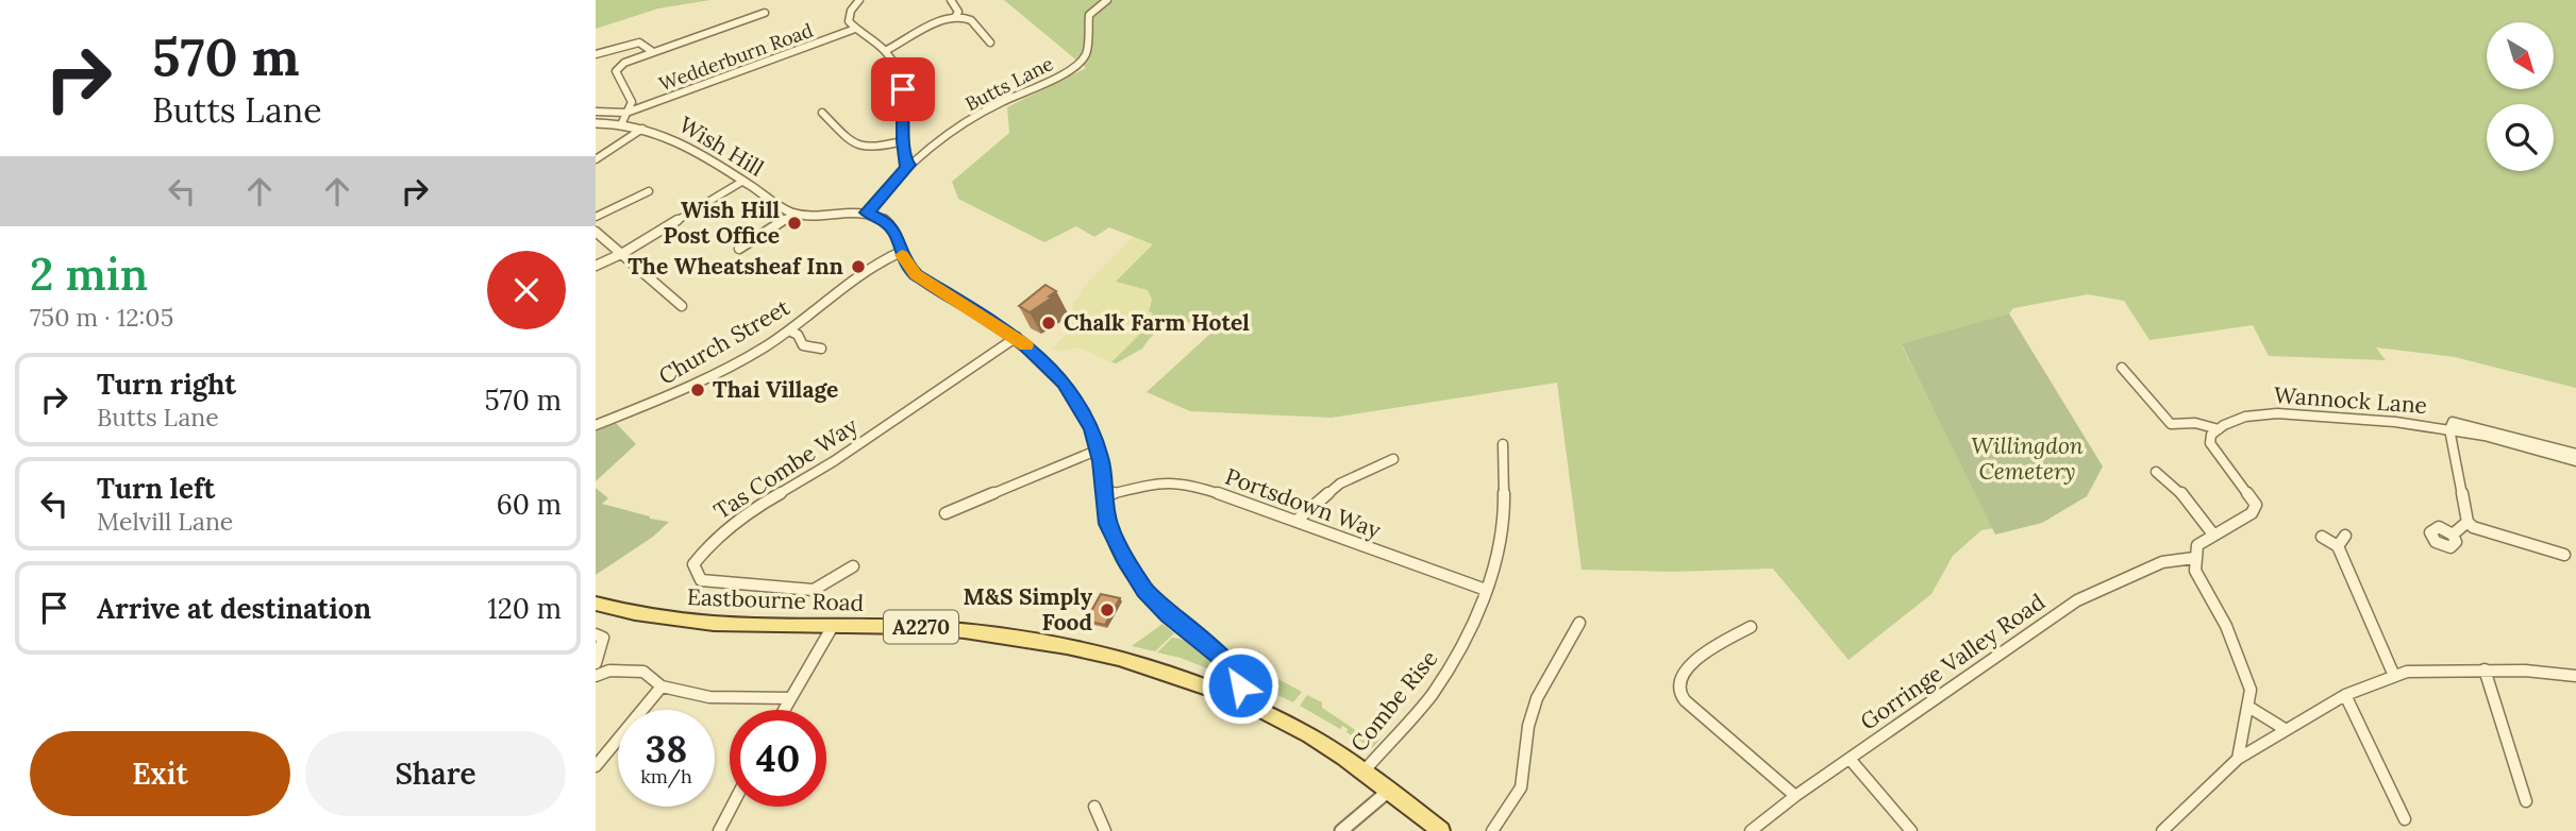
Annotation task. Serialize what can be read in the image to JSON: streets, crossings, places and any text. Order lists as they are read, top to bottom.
{
  "streets": {
    "main road": ["Eastbourne Road", "A2270"],
    "street": [
      "Wedderburn Road",
      "Butts Lane",
      "Wish Hill",
      "Church Street",
      "Wannock Lane",
      "Tas Combe Way",
      "Portsdown Way",
      "Gorringe Valley Road",
      "Combe Rise"
    ]
  },
  "crossings": [
    ["Portsdown Way", "Combe Rise"],
    ["Eastbourne Road", "Combe Rise"]
  ],
  "parks": ["Willingdon Cemetery"],
  "places": [
    "Wish Hill Post Office",
    "The Wheatsheaf Inn",
    "Chalk Farm Hotel",
    "Thai Village",
    "M&S Simply Food"
  ],
  "north": "bottom right",
  "page": {
    "turn": ["570 m", "Butts Lane"],
    "heading": ["2 min", "750 m · 12:05"],
    "list": [
      {
        "name": "Turn right",
        "note": "Butts Lane",
        "value": "570 m"
      },
      {
        "name": "Turn left",
        "note": "Melvill Lane",
        "value": "60 m"
      },
      {
        "name": "Arrive at destination",
        "value": "120 m"
      }
    ],
    "speed": "38 km/h",
    "limit": "40",
    "buttons": ["Exit", "Share"]
  }
}
